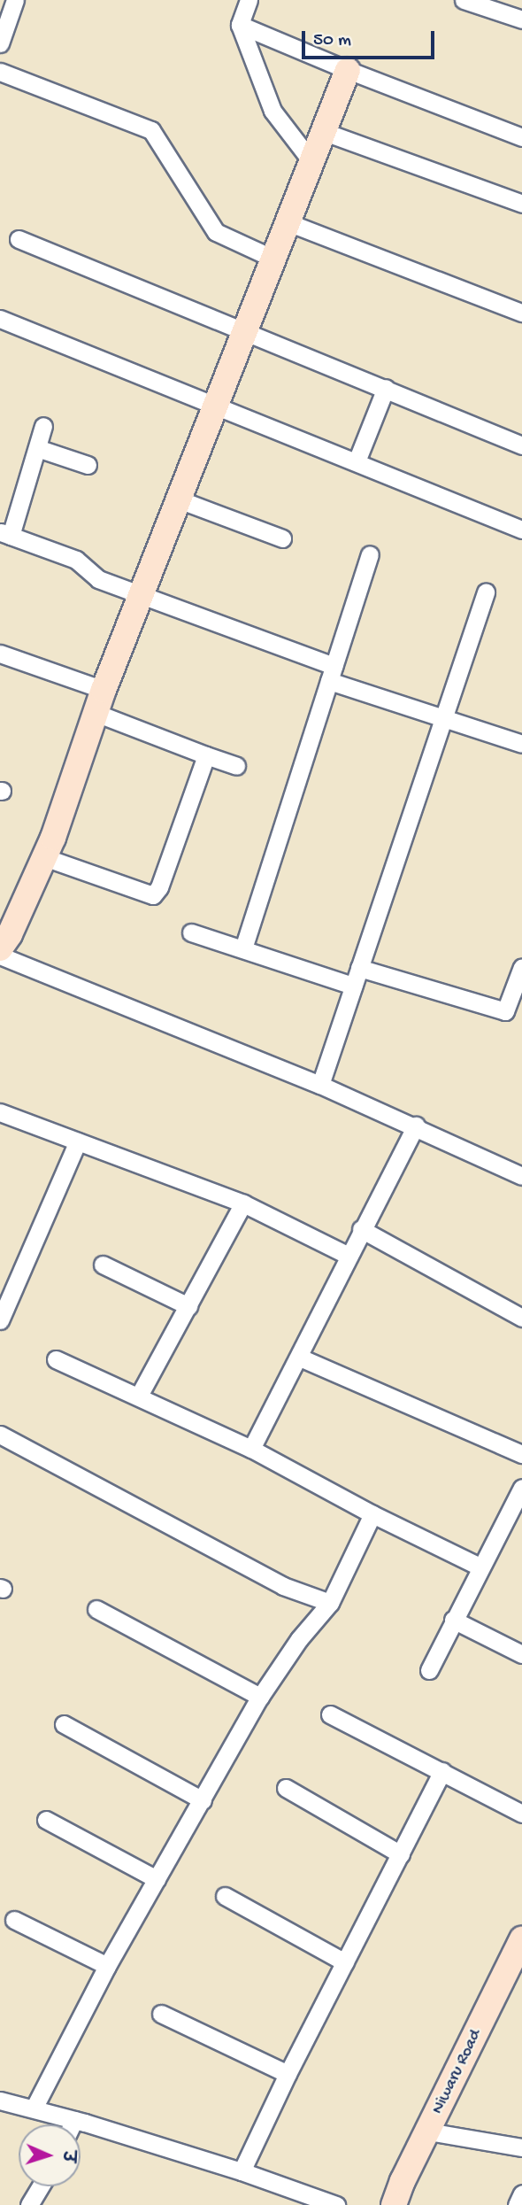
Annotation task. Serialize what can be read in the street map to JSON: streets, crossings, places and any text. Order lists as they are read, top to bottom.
{
  "streets": {
    "street": ["Niwaru Road"]
  },
  "scale_bar": "50 m",
  "north": "right"
}
